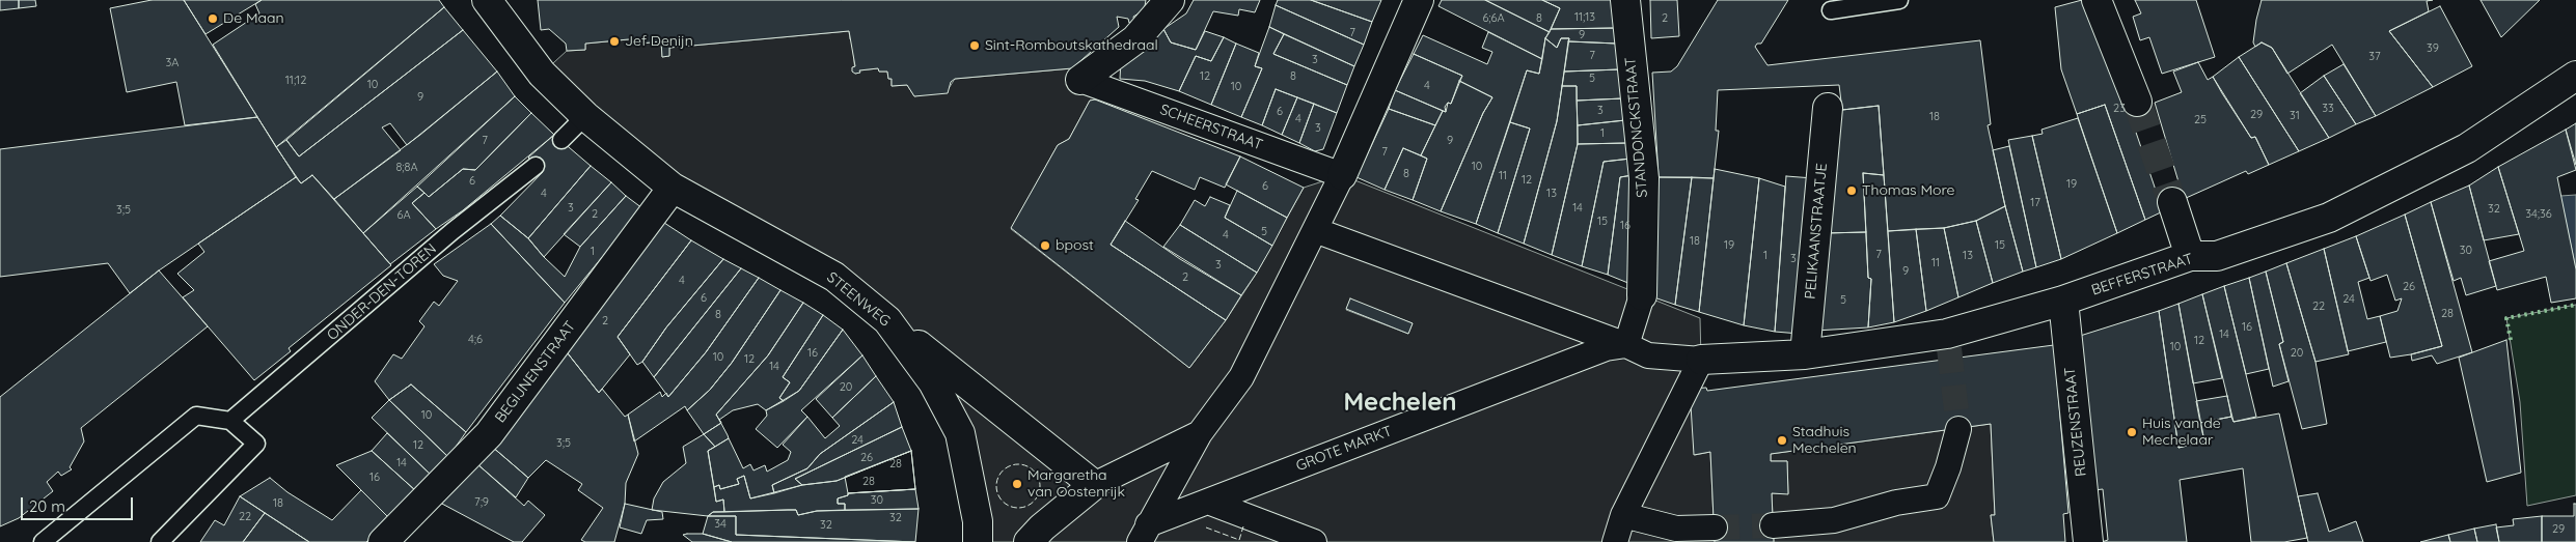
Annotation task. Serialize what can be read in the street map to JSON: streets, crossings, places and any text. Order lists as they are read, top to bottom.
{
  "streets": {
    "street": [
      "SCHEERSTRAAT",
      "STANDONCKSTRAAT",
      "PELIKAANSTRAATJE",
      "BEFFERSTRAAT",
      "STEENWEG",
      "BEGIJNENSTRAAT",
      "REUZENSTRAAT",
      "GROTE MARKT"
    ],
    "lane": ["ONDER-DEN-TOREN"]
  },
  "crossings": [
    ["SCHEERSTRAAT", "GROTE MARKT"],
    ["STANDONCKSTRAAT", "GROTE MARKT"],
    ["PELIKAANSTRAATJE", "BEFFERSTRAAT"],
    ["BEFFERSTRAAT", "REUZENSTRAAT"],
    ["STEENWEG", "BEGIJNENSTRAAT"]
  ],
  "districts": ["Mechelen"],
  "places": [
    "De Maan",
    "Jef Denijn",
    "Sint-Romboutskathedraal",
    "Thomas More",
    "bpost",
    "Huis van de Mechelaar",
    "Stadhuis Mechelen",
    "Margaretha van Oostenrijk"
  ],
  "house_numbers": [
    "11;13",
    "6;6A",
    "8",
    "2",
    "7",
    "9",
    "39",
    "7",
    "37",
    "3",
    "3A",
    "12",
    "8",
    "5",
    "11;12",
    "10",
    "4",
    "10",
    "9",
    "23",
    "33",
    "3",
    "6",
    "29",
    "31",
    "18",
    "4",
    "25",
    "3",
    "1",
    "7",
    "9",
    "7",
    "10",
    "8;8A",
    "8",
    "11",
    "12",
    "6",
    "19",
    "6",
    "4",
    "13",
    "17",
    "3",
    "14",
    "32",
    "3;5",
    "2",
    "34;36",
    "6A",
    "15",
    "16",
    "5",
    "4",
    "18",
    "19",
    "15",
    "30",
    "1",
    "7",
    "1",
    "13",
    "3",
    "11",
    "3",
    "9",
    "2",
    "4",
    "26",
    "6",
    "24",
    "5",
    "22",
    "28",
    "8",
    "2",
    "16",
    "14",
    "4;6",
    "12",
    "10",
    "16",
    "20",
    "10",
    "12",
    "14",
    "20",
    "10",
    "24",
    "3;5",
    "12",
    "26",
    "14",
    "28",
    "16",
    "28",
    "30",
    "7;9",
    "18",
    "22",
    "32",
    "34",
    "32",
    "29"
  ],
  "scale_bar": "20 m"
}
